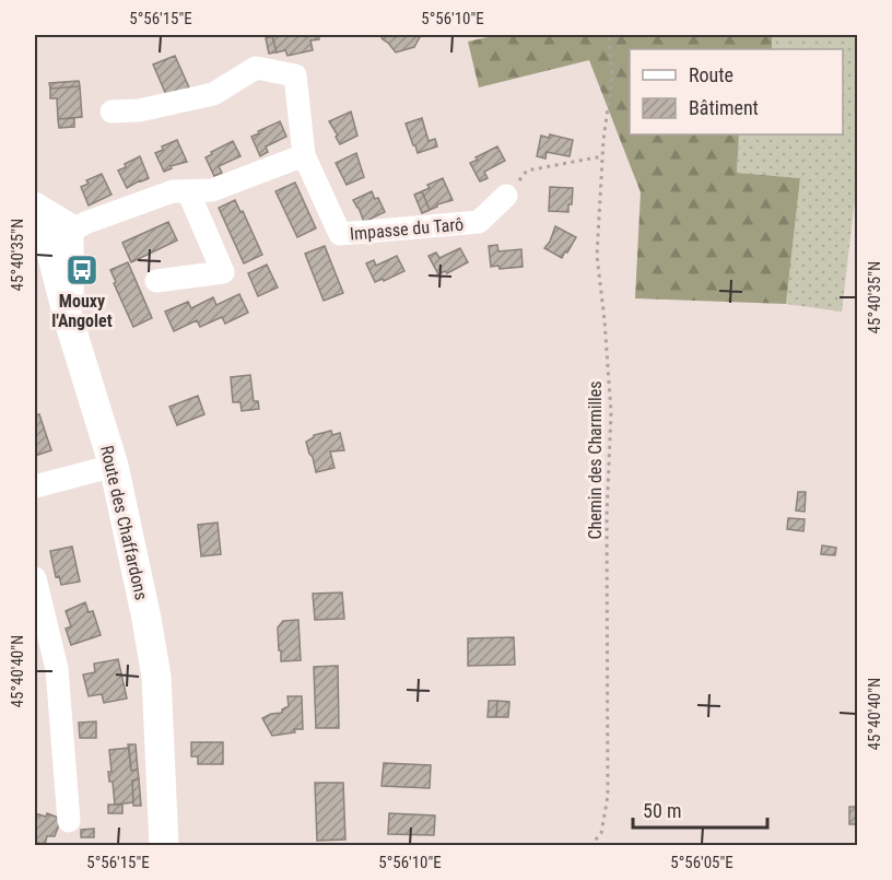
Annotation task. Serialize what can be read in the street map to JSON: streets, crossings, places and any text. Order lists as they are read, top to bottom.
{
  "streets": {
    "main road": ["Route des Chaffardons"],
    "street": ["Impasse du Tarô"],
    "path": ["Chemin des Charmilles"]
  },
  "places": {
    "bus stop": ["Mouxy l'Angolet"]
  },
  "legend": ["Route", "Bâtiment"],
  "scale_bar": "50 m",
  "coordinates": [
    "5°56'15\"E",
    "5°56'10\"E",
    "45°40'35\"N",
    "45°40'40\"N",
    "5°56'05\"E"
  ]
}
